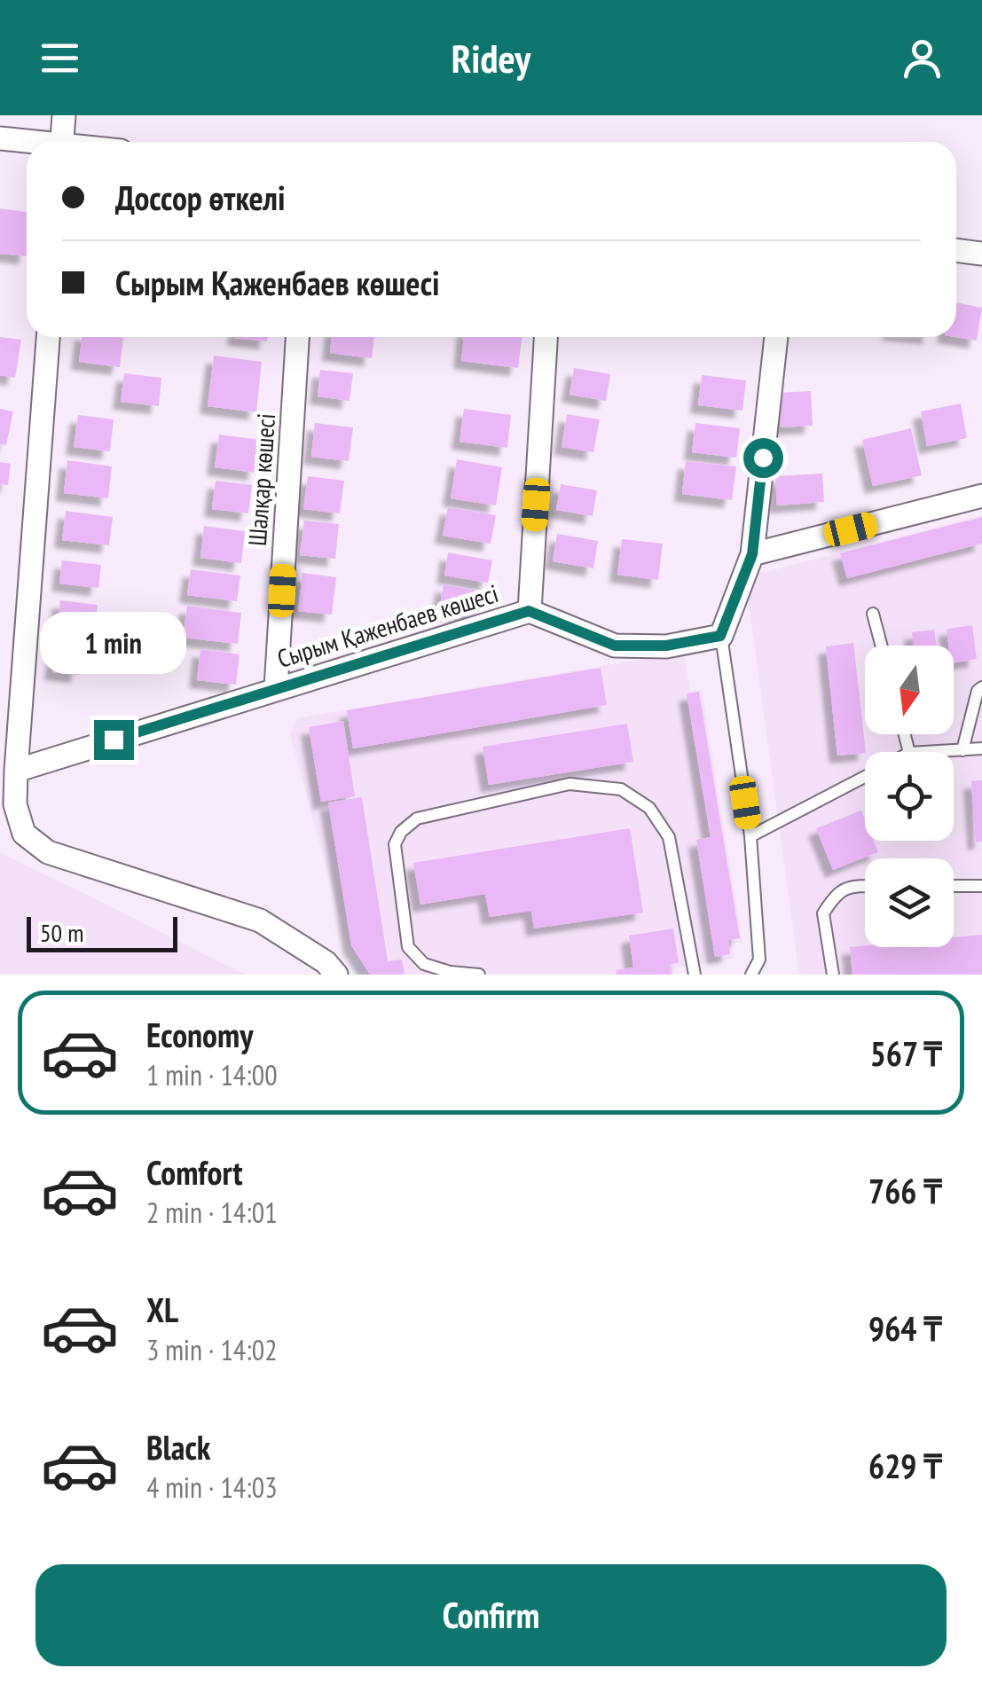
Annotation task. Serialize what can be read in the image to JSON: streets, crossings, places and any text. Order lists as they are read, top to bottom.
{
  "streets": {
    "street": ["Шалқар көшесі", "Сырым Қаженбаев көшесі"]
  },
  "crossings": [
    ["Шалқар көшесі", "Сырым Қаженбаев көшесі"]
  ],
  "scale_bar": "50 m",
  "north": "bottom",
  "page": {
    "header": "Ridey",
    "banner": ["Доссор өткелі", "Сырым Қаженбаев көшесі"],
    "bubble": "1 min",
    "scale": "50 m",
    "list": [
      {
        "name": "Economy",
        "note": "1 min · 14:00",
        "value": "567 ₸"
      },
      {
        "name": "Comfort",
        "note": "2 min · 14:01",
        "value": "766 ₸"
      },
      {
        "name": "XL",
        "note": "3 min · 14:02",
        "value": "964 ₸"
      },
      {
        "name": "Black",
        "note": "4 min · 14:03",
        "value": "629 ₸"
      }
    ],
    "buttons": "Confirm"
  }
}
